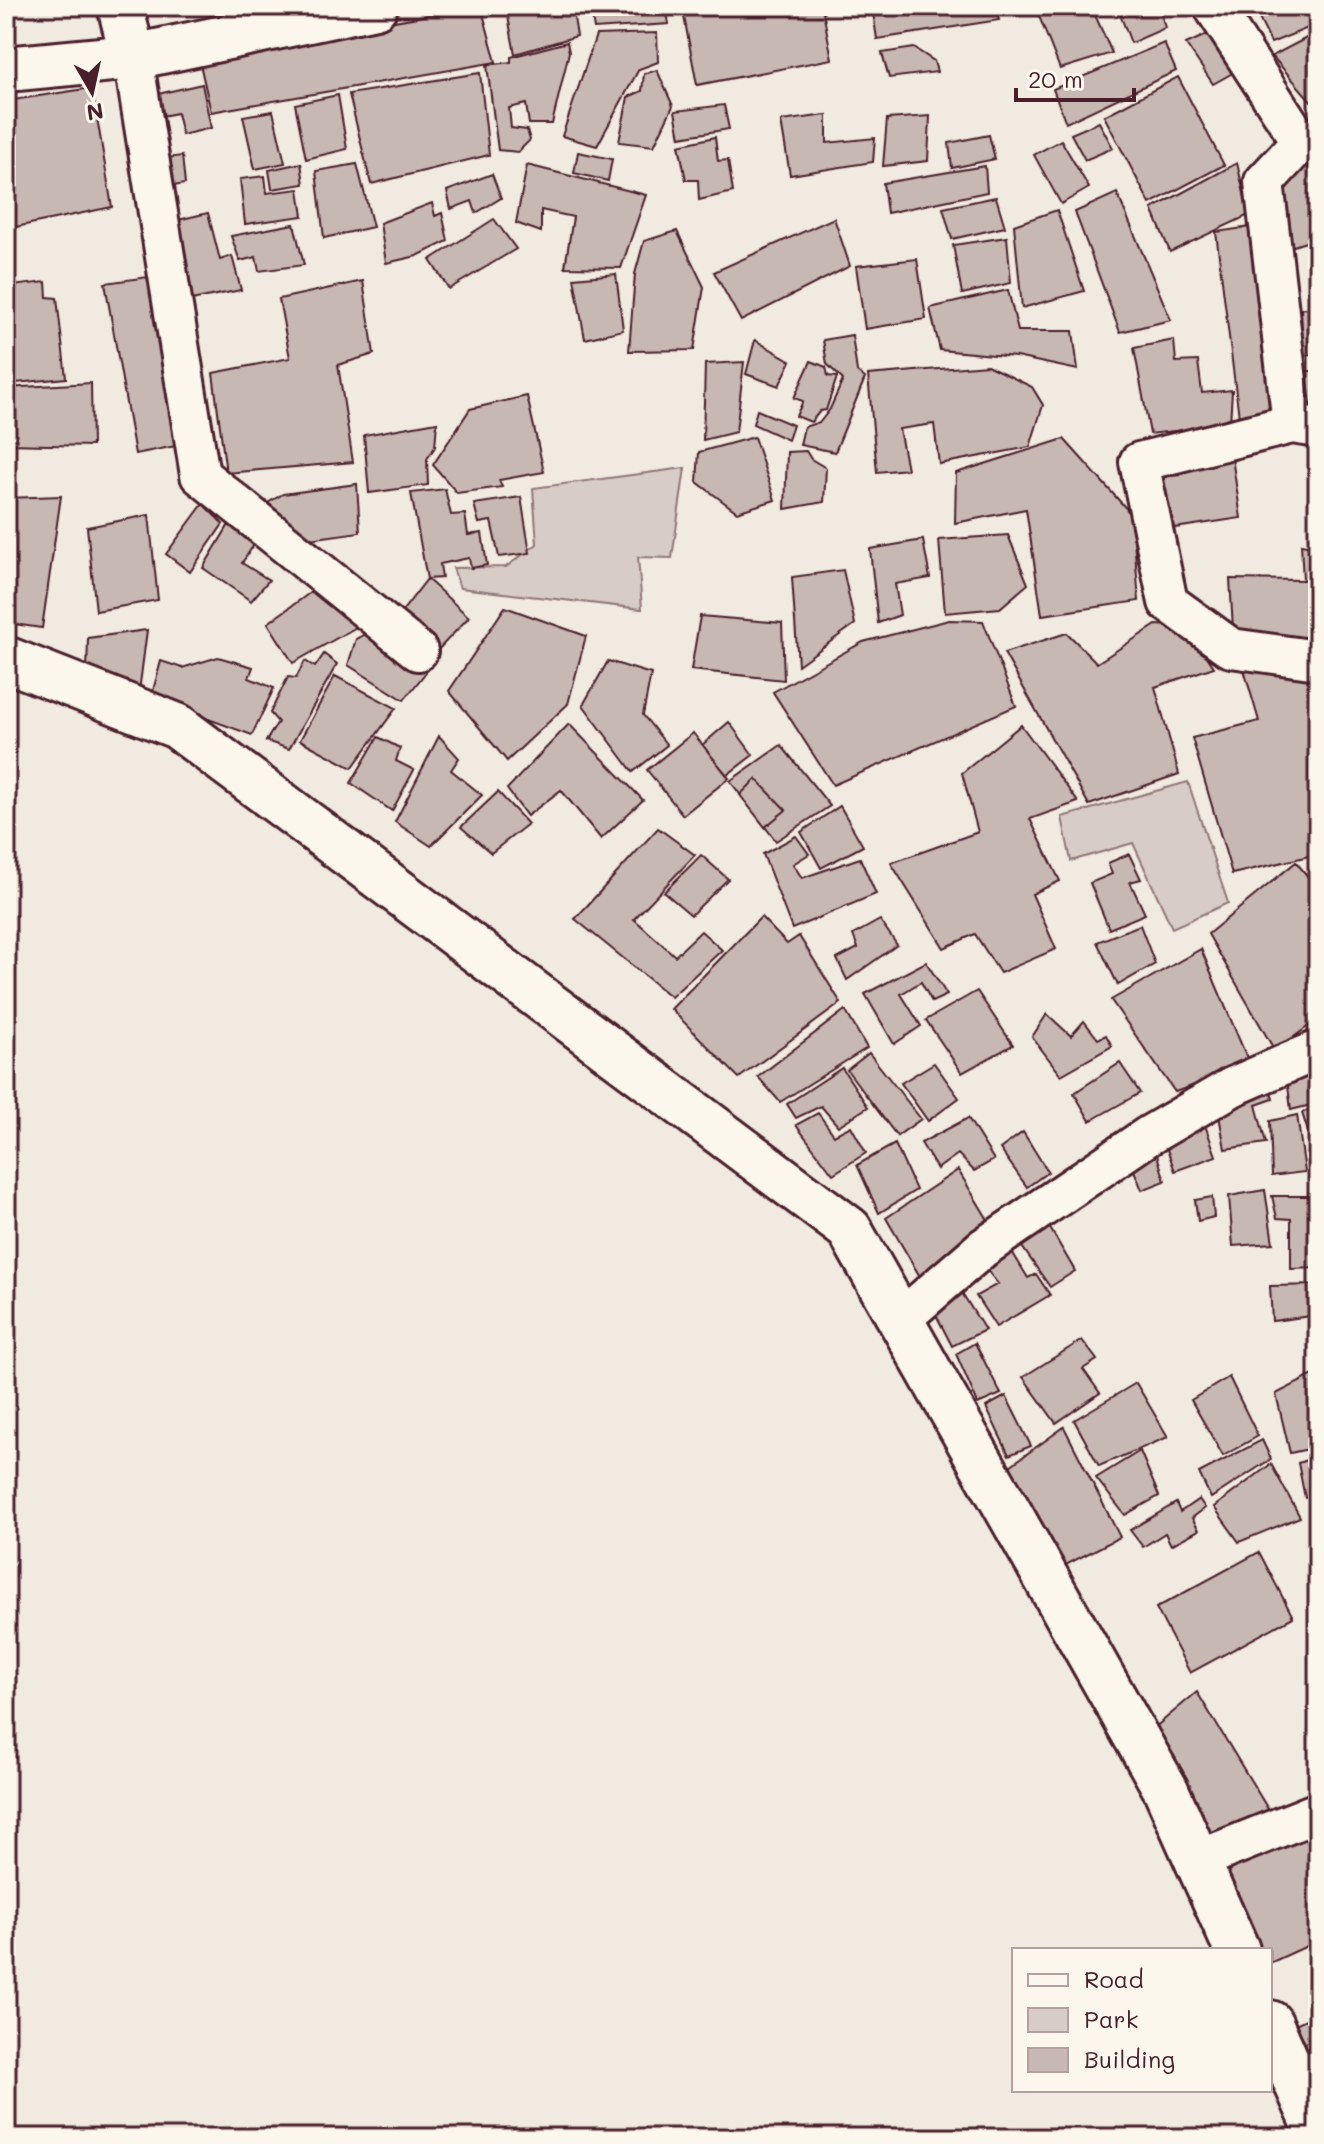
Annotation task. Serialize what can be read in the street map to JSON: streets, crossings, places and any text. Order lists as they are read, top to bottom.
{
  "legend": ["Road", "Park", "Building"],
  "scale_bar": "20 m",
  "north": "bottom"
}
